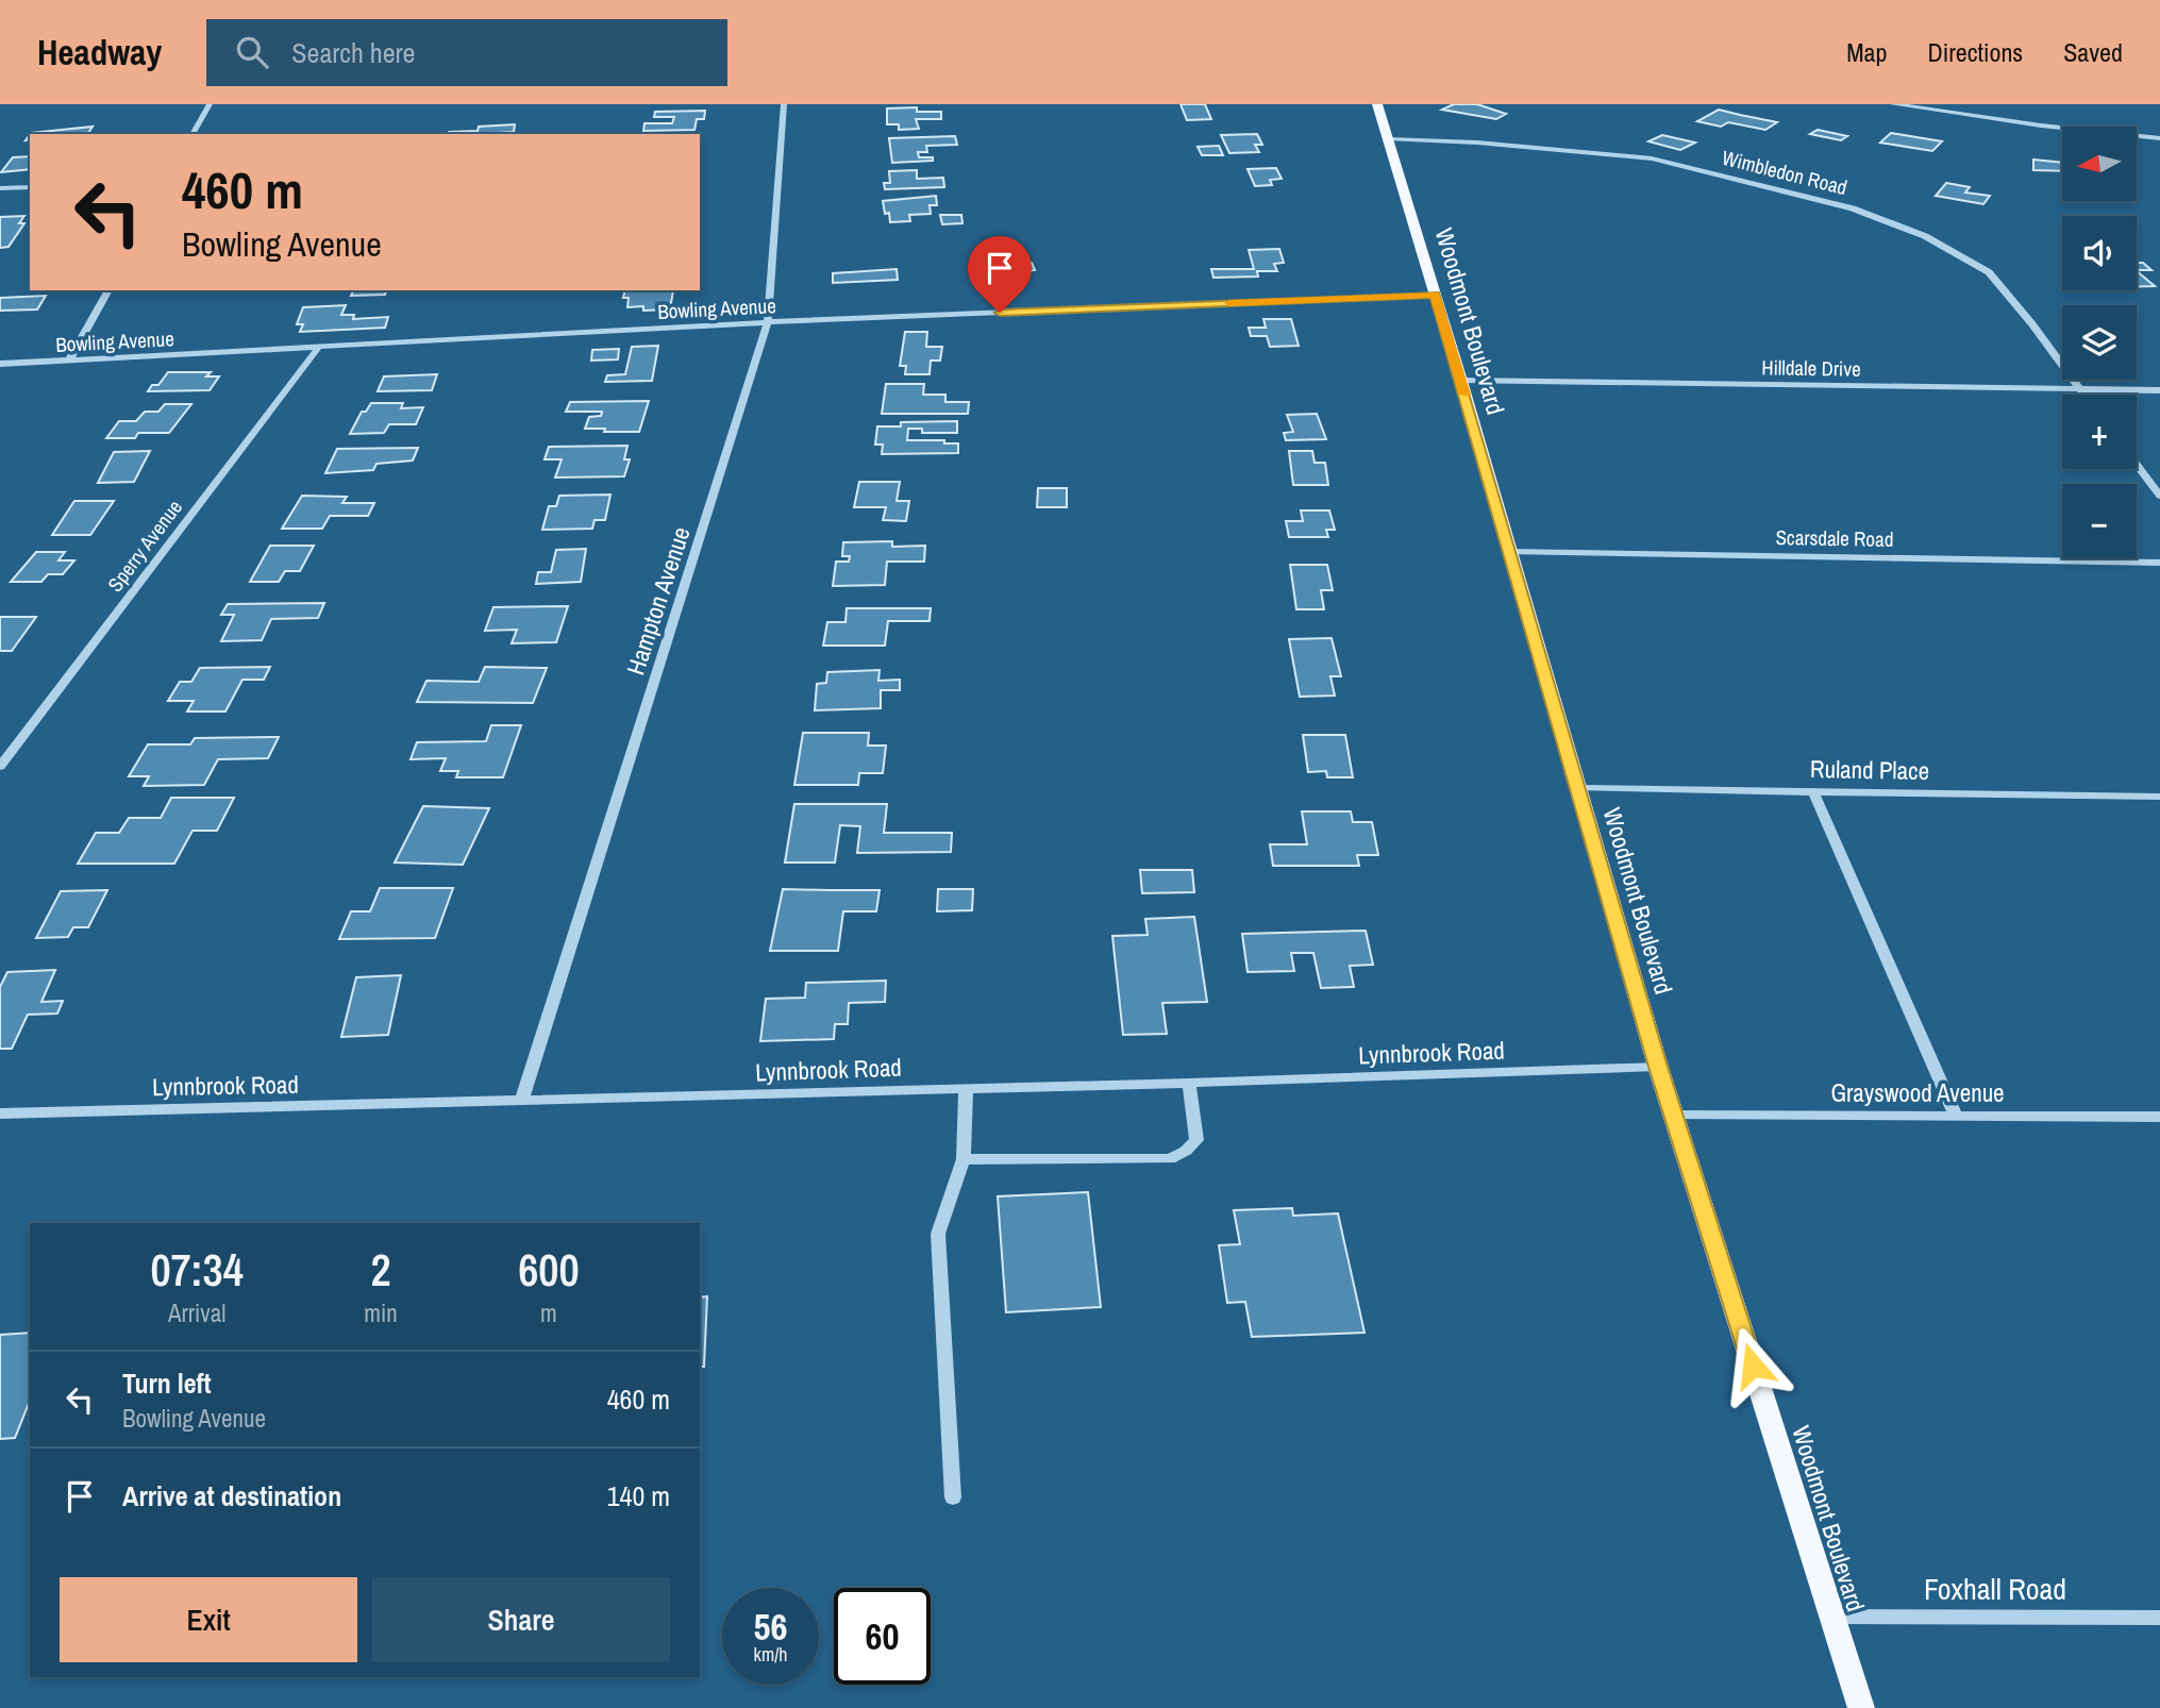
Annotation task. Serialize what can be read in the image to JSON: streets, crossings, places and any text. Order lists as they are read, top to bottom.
{
  "streets": {
    "main road": ["Woodmont Boulevard"],
    "street": [
      "Wimbledon Road",
      "Bowling Avenue",
      "Hilldale Drive",
      "Scarsdale Road",
      "Sperry Avenue",
      "Hampton Avenue",
      "Ruland Place",
      "Lynnbrook Road",
      "Grayswood Avenue",
      "Foxhall Road"
    ]
  },
  "crossings": [
    ["Wimbledon Road", "Woodmont Boulevard"],
    ["Wimbledon Road", "Hilldale Drive"],
    ["Bowling Avenue", "Woodmont Boulevard"],
    ["Bowling Avenue", "Sperry Avenue"],
    ["Bowling Avenue", "Hampton Avenue"],
    ["Woodmont Boulevard", "Hilldale Drive"],
    ["Woodmont Boulevard", "Scarsdale Road"],
    ["Woodmont Boulevard", "Ruland Place"],
    ["Woodmont Boulevard", "Lynnbrook Road"],
    ["Woodmont Boulevard", "Grayswood Avenue"],
    ["Woodmont Boulevard", "Foxhall Road"],
    ["Hampton Avenue", "Lynnbrook Road"]
  ],
  "north": "left",
  "page": {
    "header": "Headway",
    "search": "Search here",
    "nav": ["Map", "Directions", "Saved"],
    "map_buttons": ["+", "−"],
    "turn": ["460 m", "Bowling Avenue"],
    "eta": [
      "07:34",
      "Arrival",
      "2",
      "min",
      "600",
      "m"
    ],
    "list": [
      {
        "name": "Turn left",
        "note": "Bowling Avenue",
        "value": "460 m"
      },
      {
        "name": "Arrive at destination",
        "value": "140 m"
      }
    ],
    "buttons": ["Exit", "Share"],
    "speed": "56 km/h",
    "limit": "60"
  }
}
